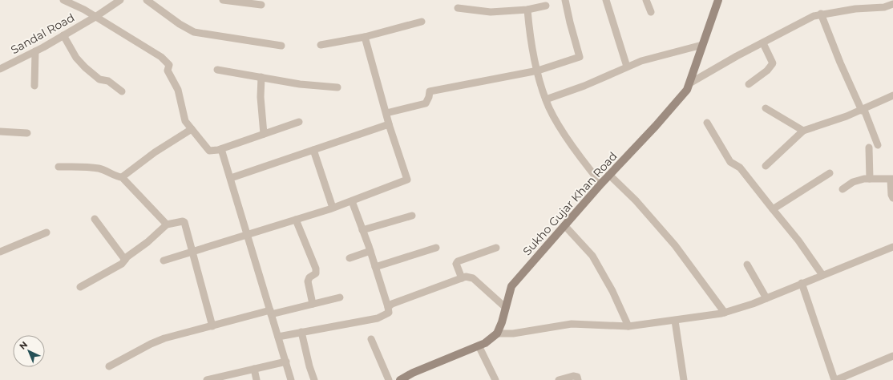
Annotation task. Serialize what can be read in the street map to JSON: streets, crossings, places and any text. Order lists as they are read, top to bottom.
{
  "streets": {
    "main road": ["Sukho Gujar Khan Road"],
    "street": ["Sandal Road"]
  },
  "north": "top left"
}
